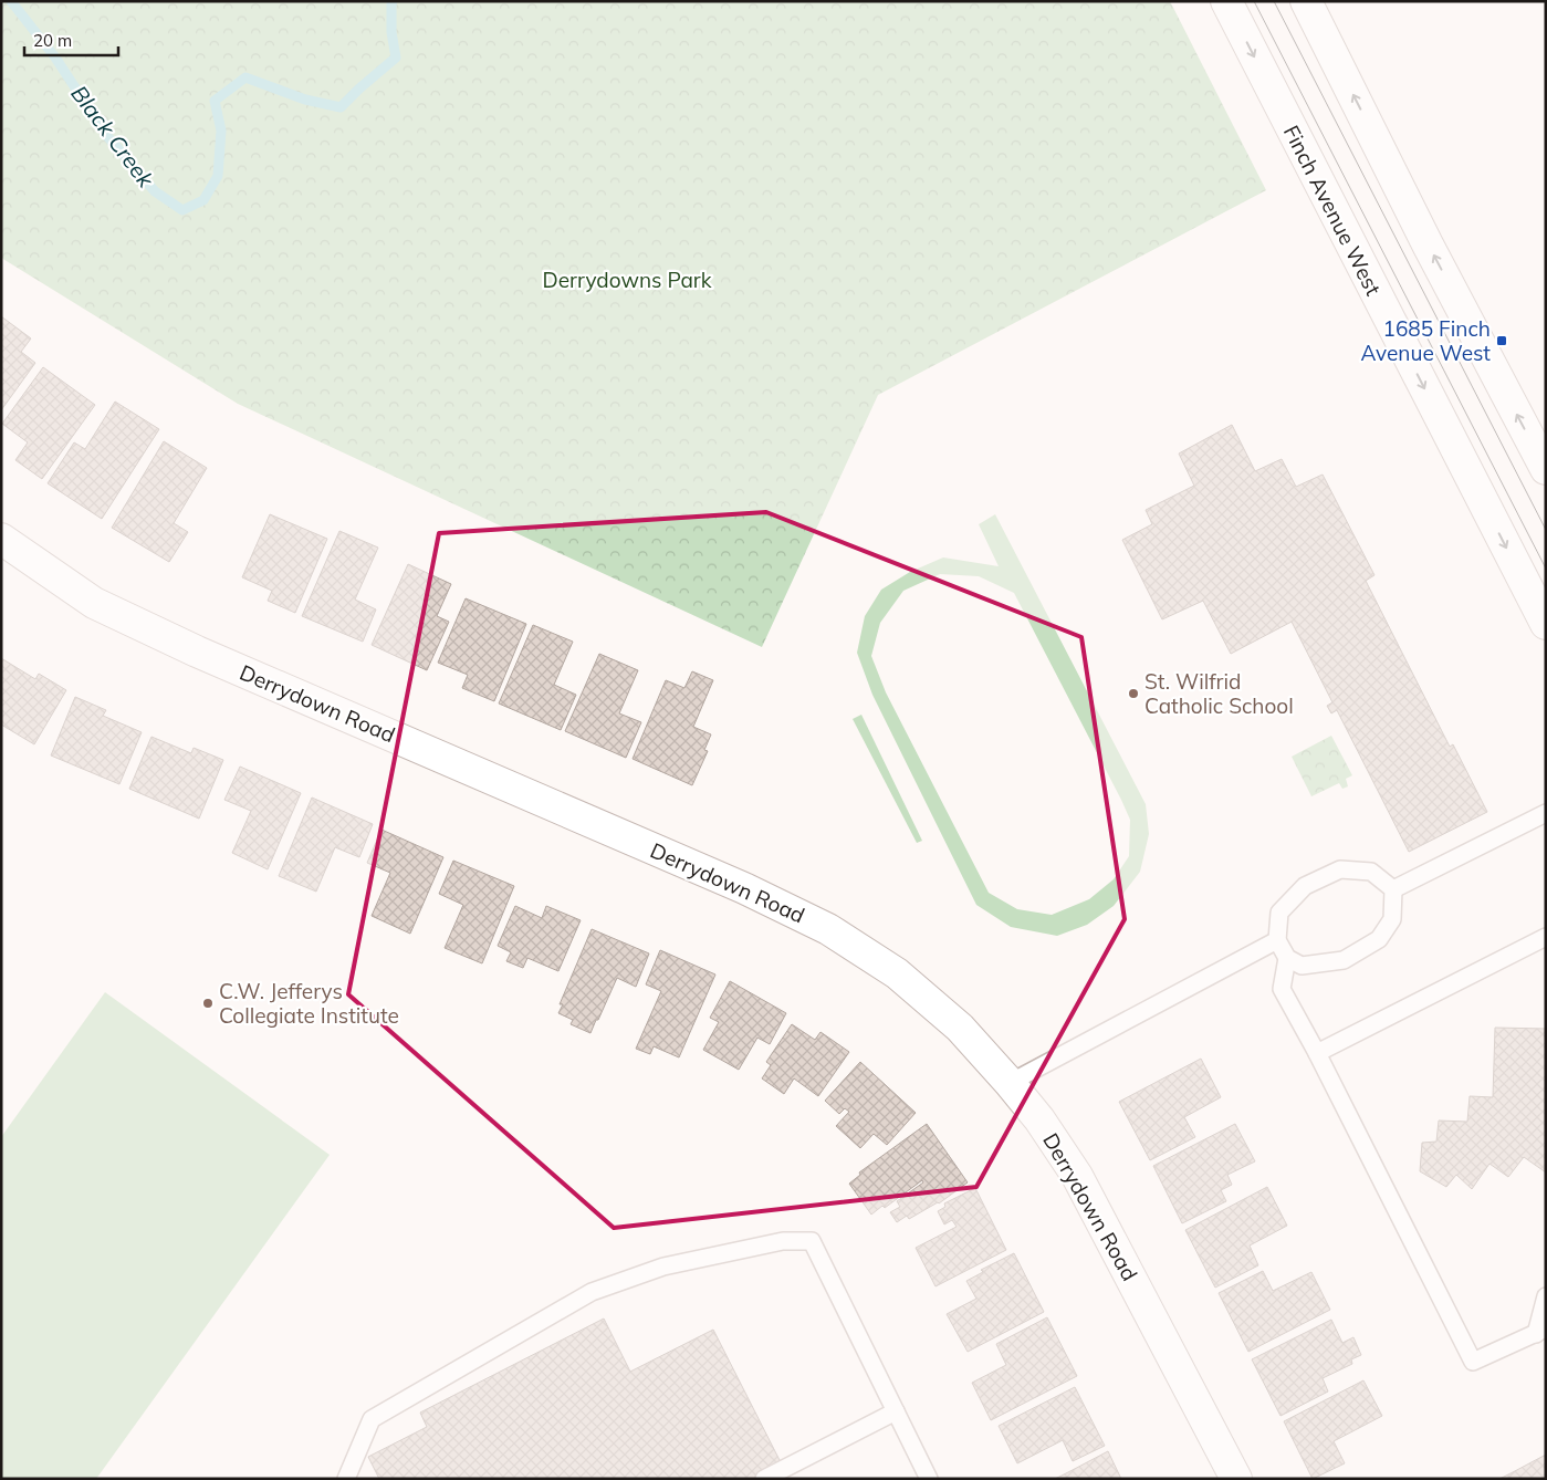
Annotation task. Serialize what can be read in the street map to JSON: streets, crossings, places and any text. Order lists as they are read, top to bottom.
{
  "streets": {
    "street": ["Finch Avenue West", "Derrydown Road"]
  },
  "water": ["Black Creek"],
  "parks": ["Derrydowns Park"],
  "places": {
    "transit": ["1685 Finch Avenue West"],
    "other": ["St. Wilfrid Catholic School", "C.W. Jefferys Collegiate Institute"]
  },
  "scale_bar": "20 m"
}
